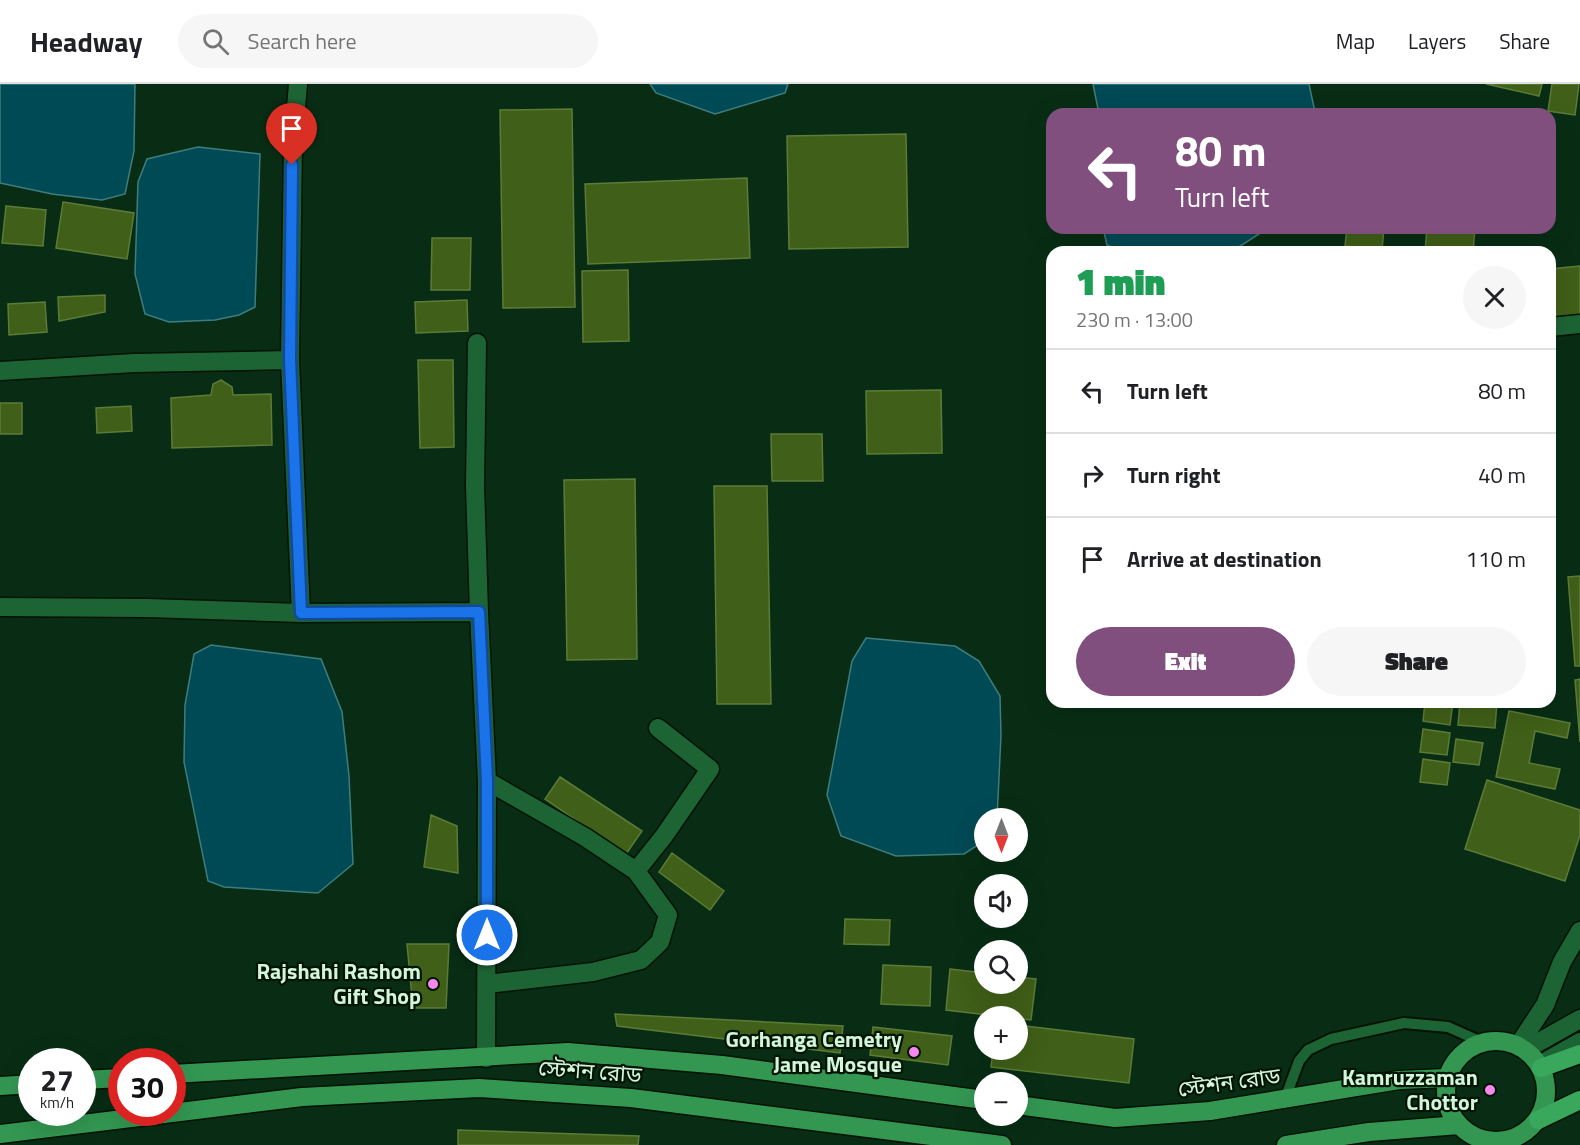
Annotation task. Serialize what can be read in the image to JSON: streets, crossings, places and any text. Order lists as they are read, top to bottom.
{
  "streets": {
    "main road": ["স্টেশন রোড"]
  },
  "places": ["Rajshahi Rashom Gift Shop", "Gorhanga Cemetry Jame Mosque", "Kamruzzaman Chottor"],
  "north": "bottom",
  "page": {
    "header": "Headway",
    "search": "Search here",
    "nav": ["Map", "Layers", "Share"],
    "turn": ["80 m", "Turn left"],
    "heading": ["1 min", "230 m · 13:00"],
    "list": [
      {
        "name": "Turn left",
        "value": "80 m"
      },
      {
        "name": "Turn right",
        "value": "40 m"
      },
      {
        "name": "Arrive at destination",
        "value": "110 m"
      }
    ],
    "buttons": ["Exit", "Share"],
    "map_buttons": ["+", "−"],
    "speed": "27 km/h",
    "limit": "30"
  }
}
